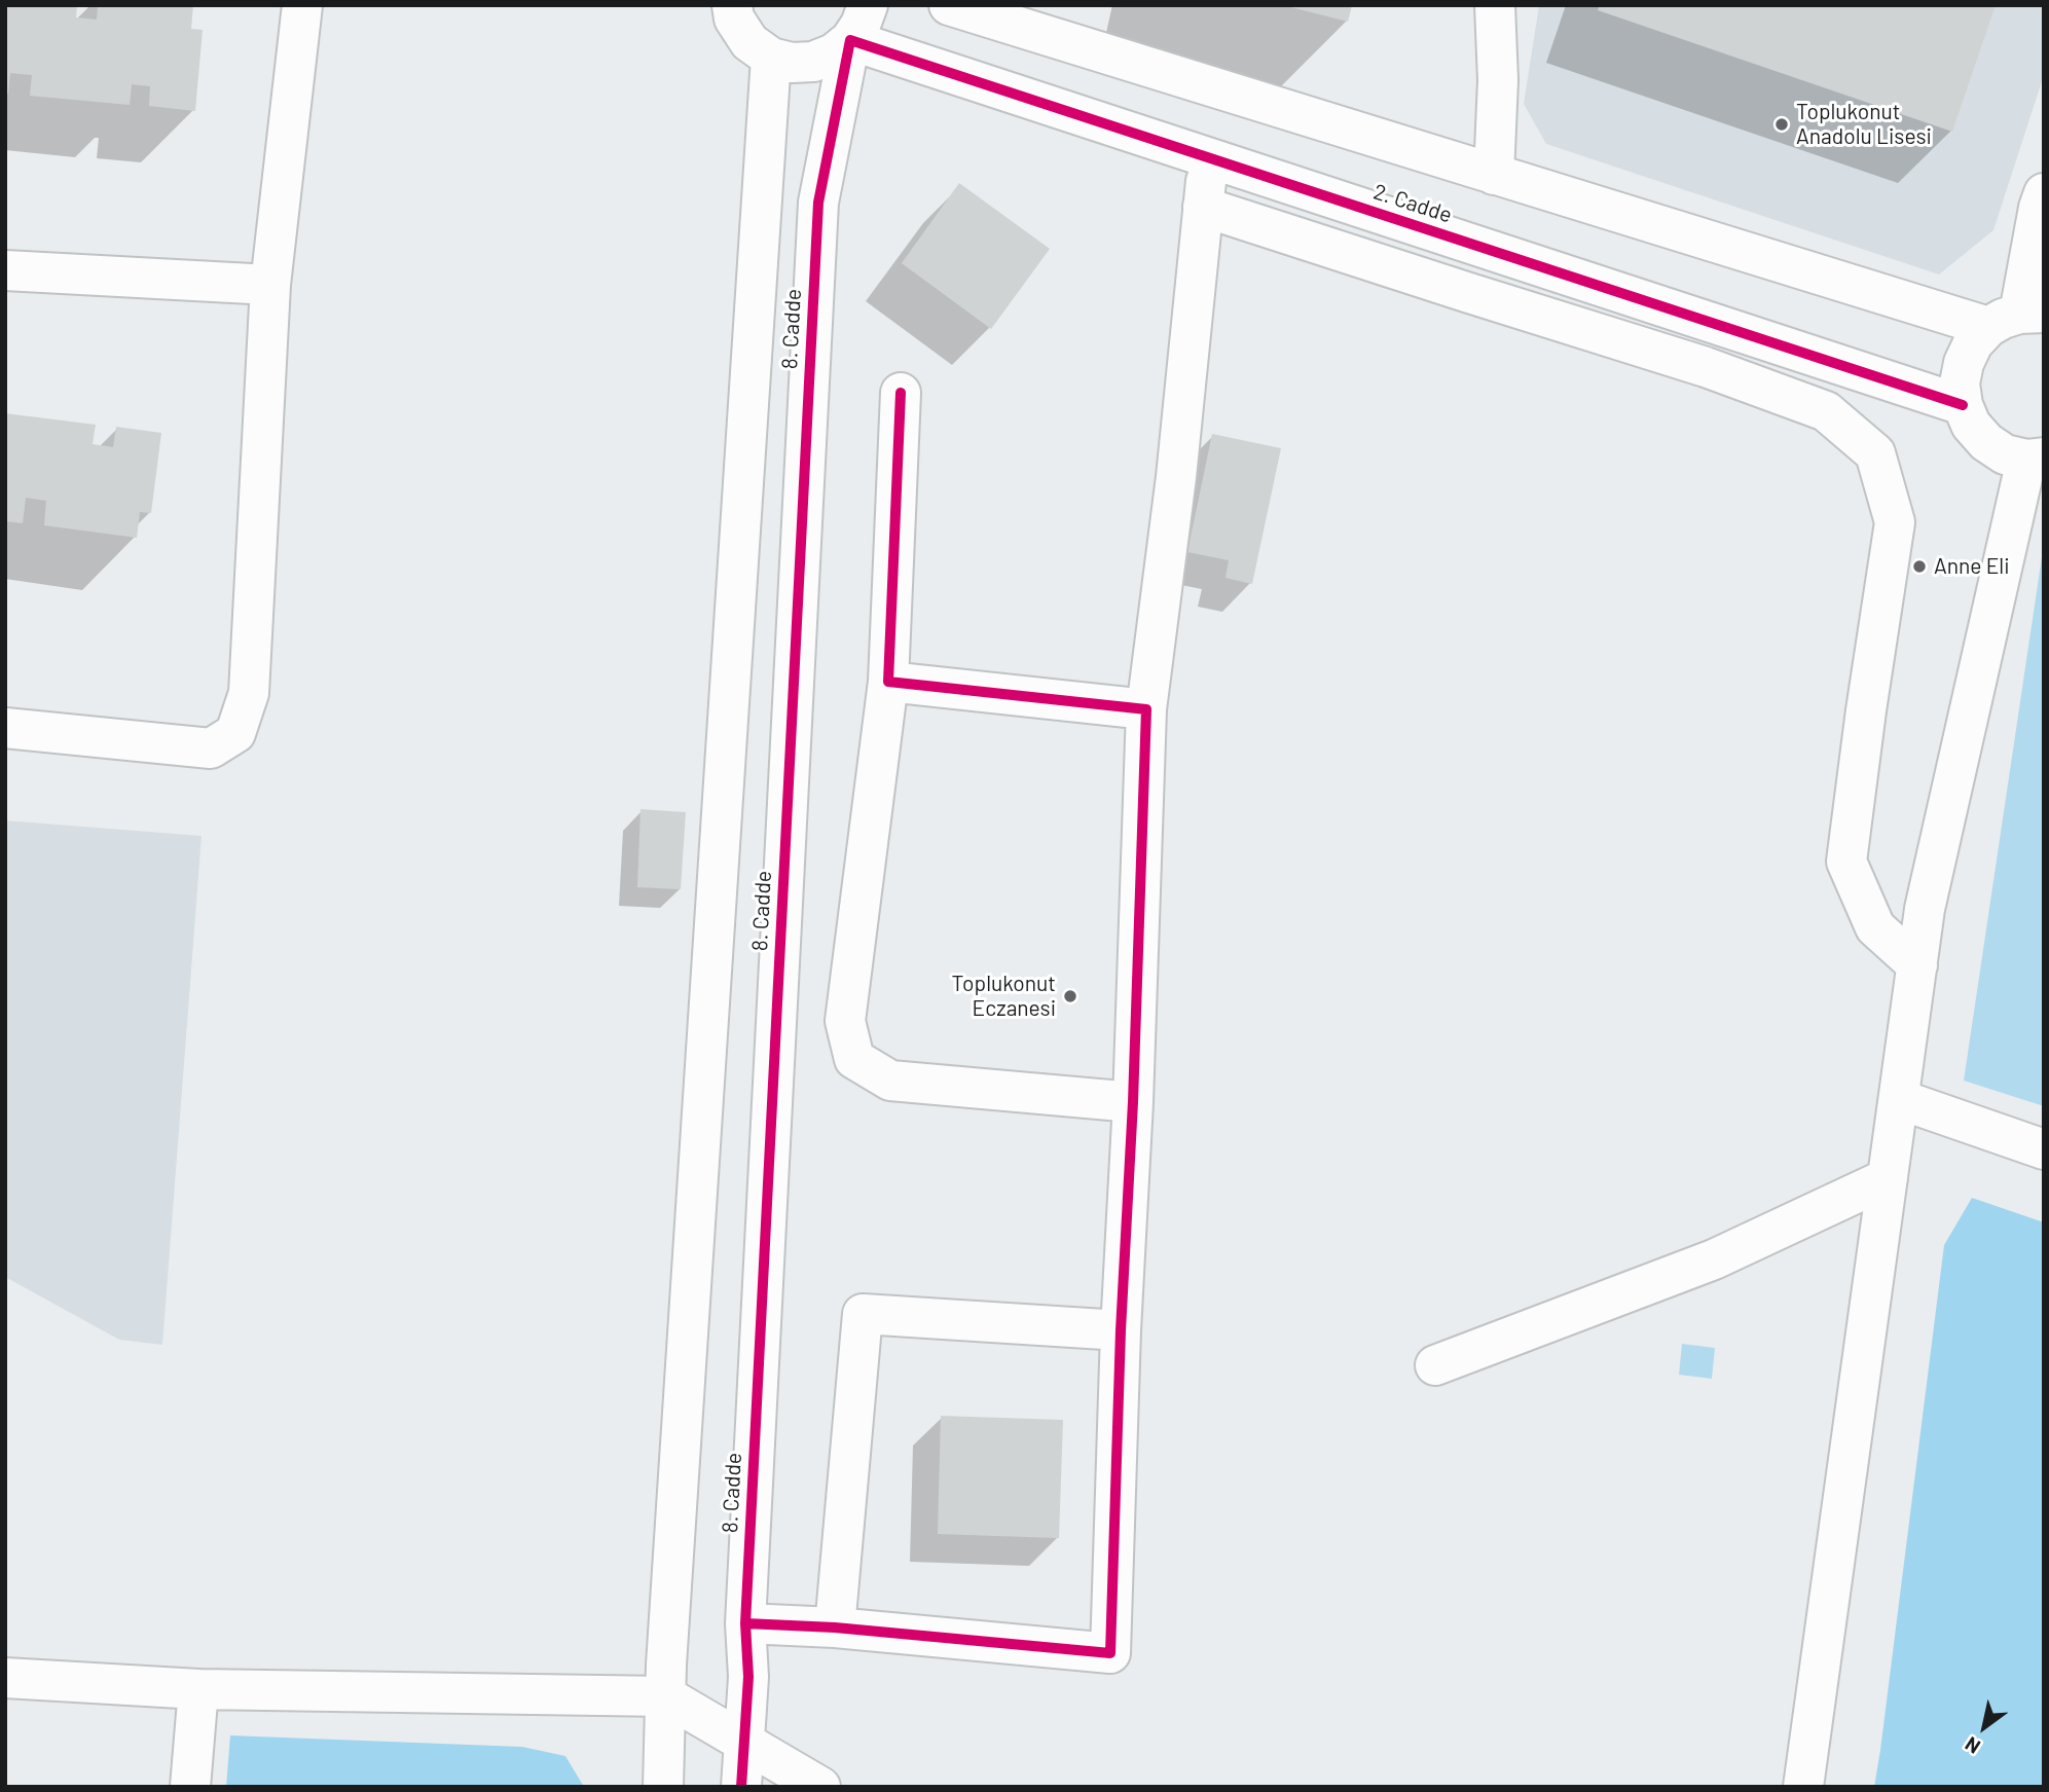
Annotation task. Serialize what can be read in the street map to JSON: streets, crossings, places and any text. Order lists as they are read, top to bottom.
{
  "streets": {
    "street": ["2. Cadde", "8. Cadde"]
  },
  "crossings": [
    ["2. Cadde", "8. Cadde"]
  ],
  "places": ["Toplukonut Anadolu Lisesi", "Anne Eli", "Toplukonut Eczanesi"],
  "north": "bottom left"
}
